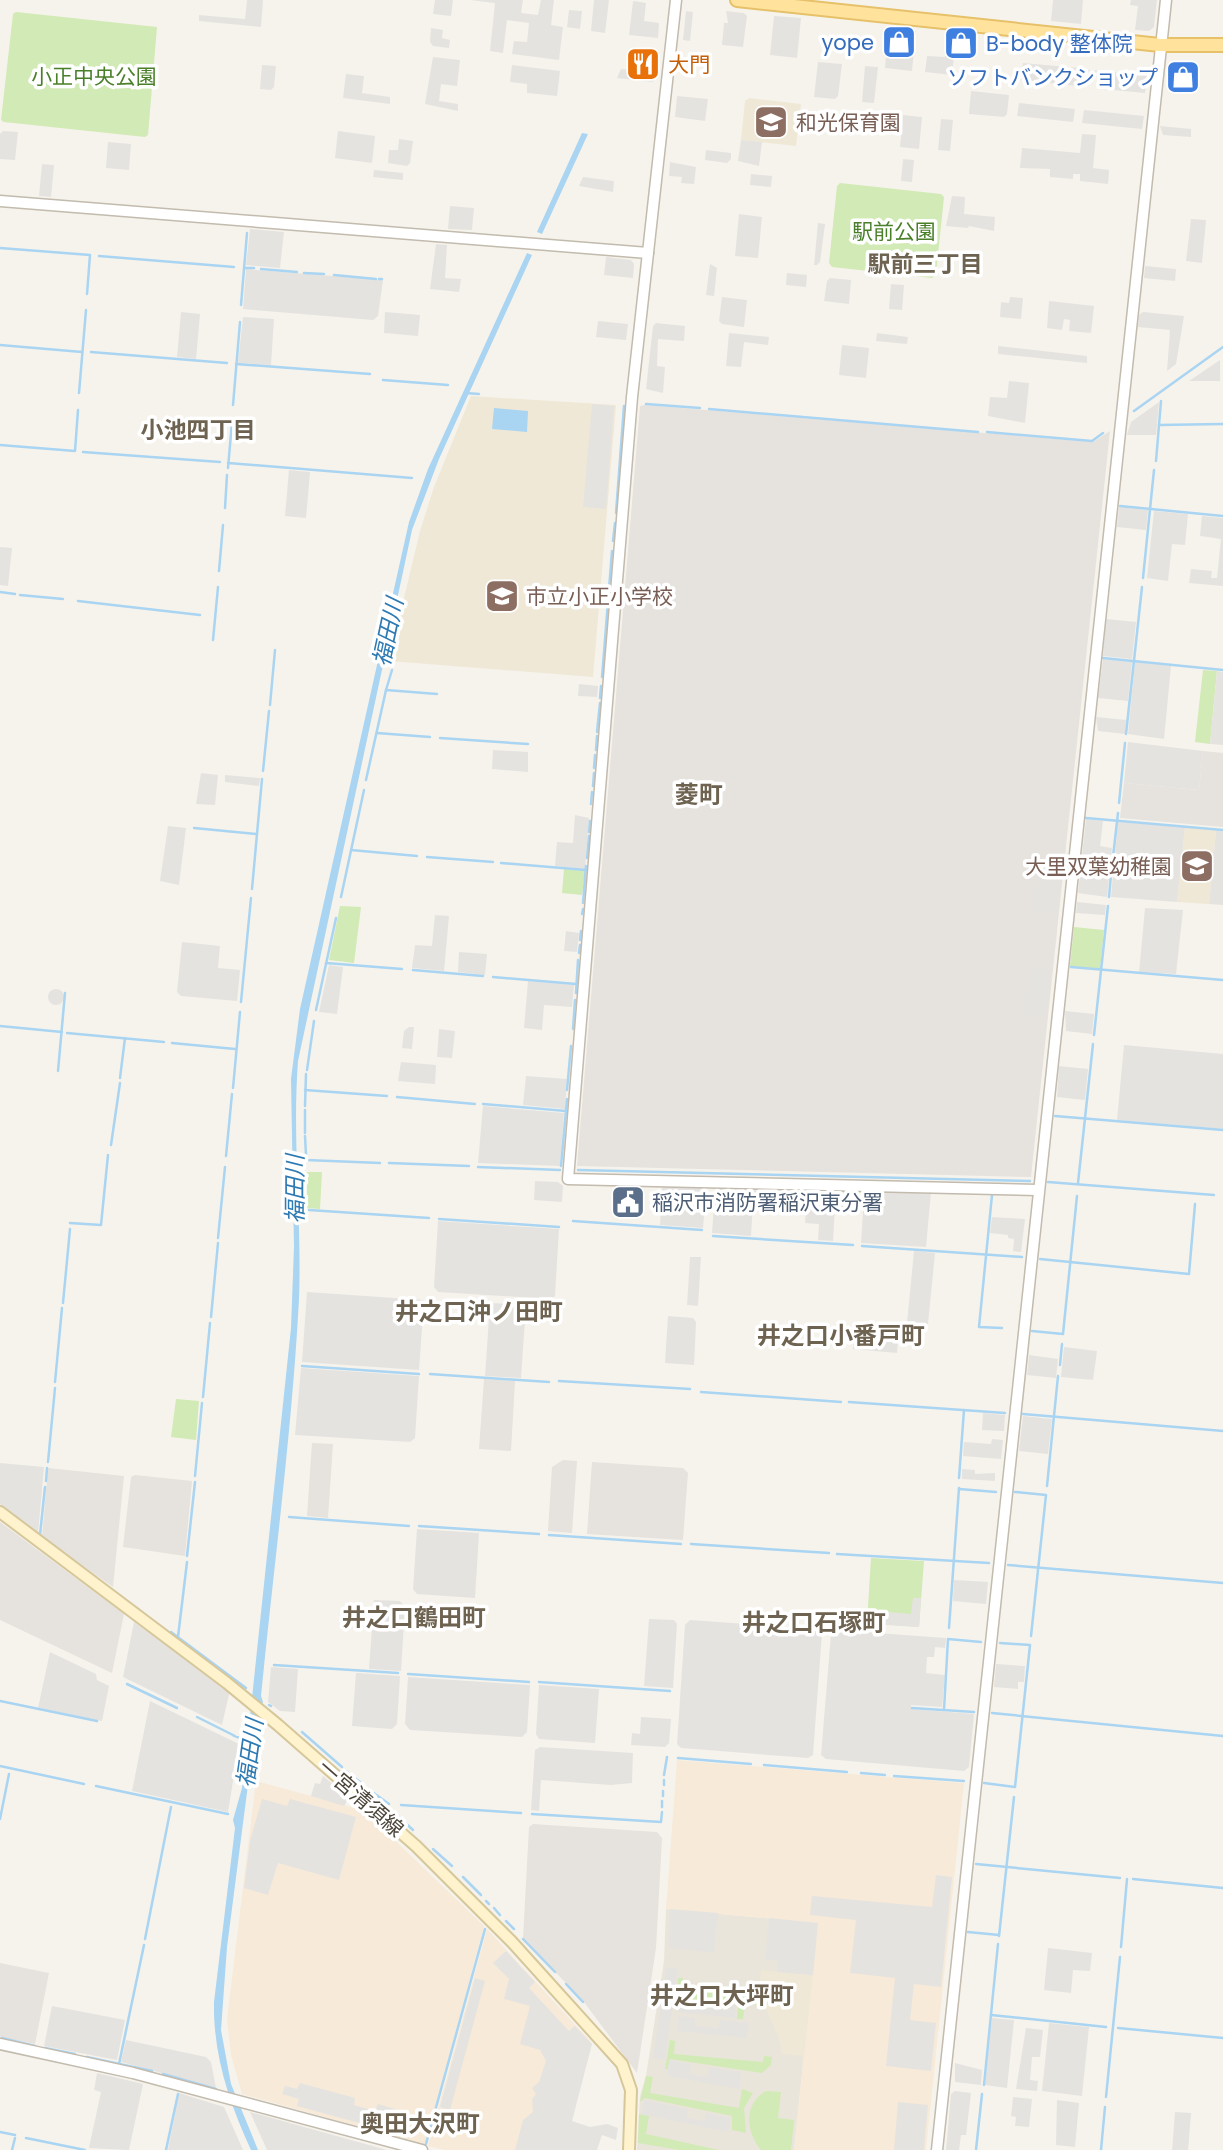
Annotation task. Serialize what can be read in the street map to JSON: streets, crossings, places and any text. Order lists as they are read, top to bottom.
{
  "streets": {
    "main road": ["一宮清須線"]
  },
  "districts": [
    "駅前三丁目",
    "小池四丁目",
    "菱町",
    "井之口沖ノ田町",
    "井之口小番戸町",
    "井之口鶴田町",
    "井之口石塚町",
    "井之口大坪町",
    "奥田大沢町"
  ],
  "water": ["福田川"],
  "parks": ["小正中央公園", "駅前公園"],
  "places": {
    "shop": ["yope", "B-body 整体院", "ソフトバンクショップ"],
    "restaurant": ["大門"],
    "school or university": ["和光保育園", "市立小正小学校", "大里双葉幼稚園"],
    "public building": ["稲沢市消防署稲沢東分署"]
  }
}
